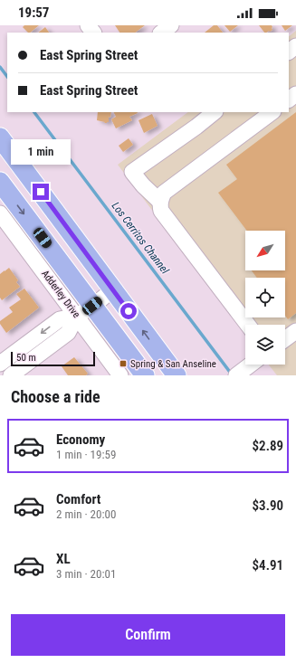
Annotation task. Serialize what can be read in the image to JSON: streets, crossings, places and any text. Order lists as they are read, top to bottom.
{
  "streets": {
    "street": ["Adderley Drive"]
  },
  "water": ["Los Cerritos Channel"],
  "places": {
    "transit": ["Spring & San Anseline"]
  },
  "scale_bar": "50 m",
  "north": "bottom left",
  "page": {
    "status": "19:57",
    "banner": ["East Spring Street", "East Spring Street"],
    "bubble": "1 min",
    "scale": "50 m",
    "heading": "Choose a ride",
    "list": [
      {
        "name": "Economy",
        "note": "1 min · 19:59",
        "value": "$2.89"
      },
      {
        "name": "Comfort",
        "note": "2 min · 20:00",
        "value": "$3.90"
      },
      {
        "name": "XL",
        "note": "3 min · 20:01",
        "value": "$4.91"
      }
    ],
    "buttons": "Confirm"
  }
}
